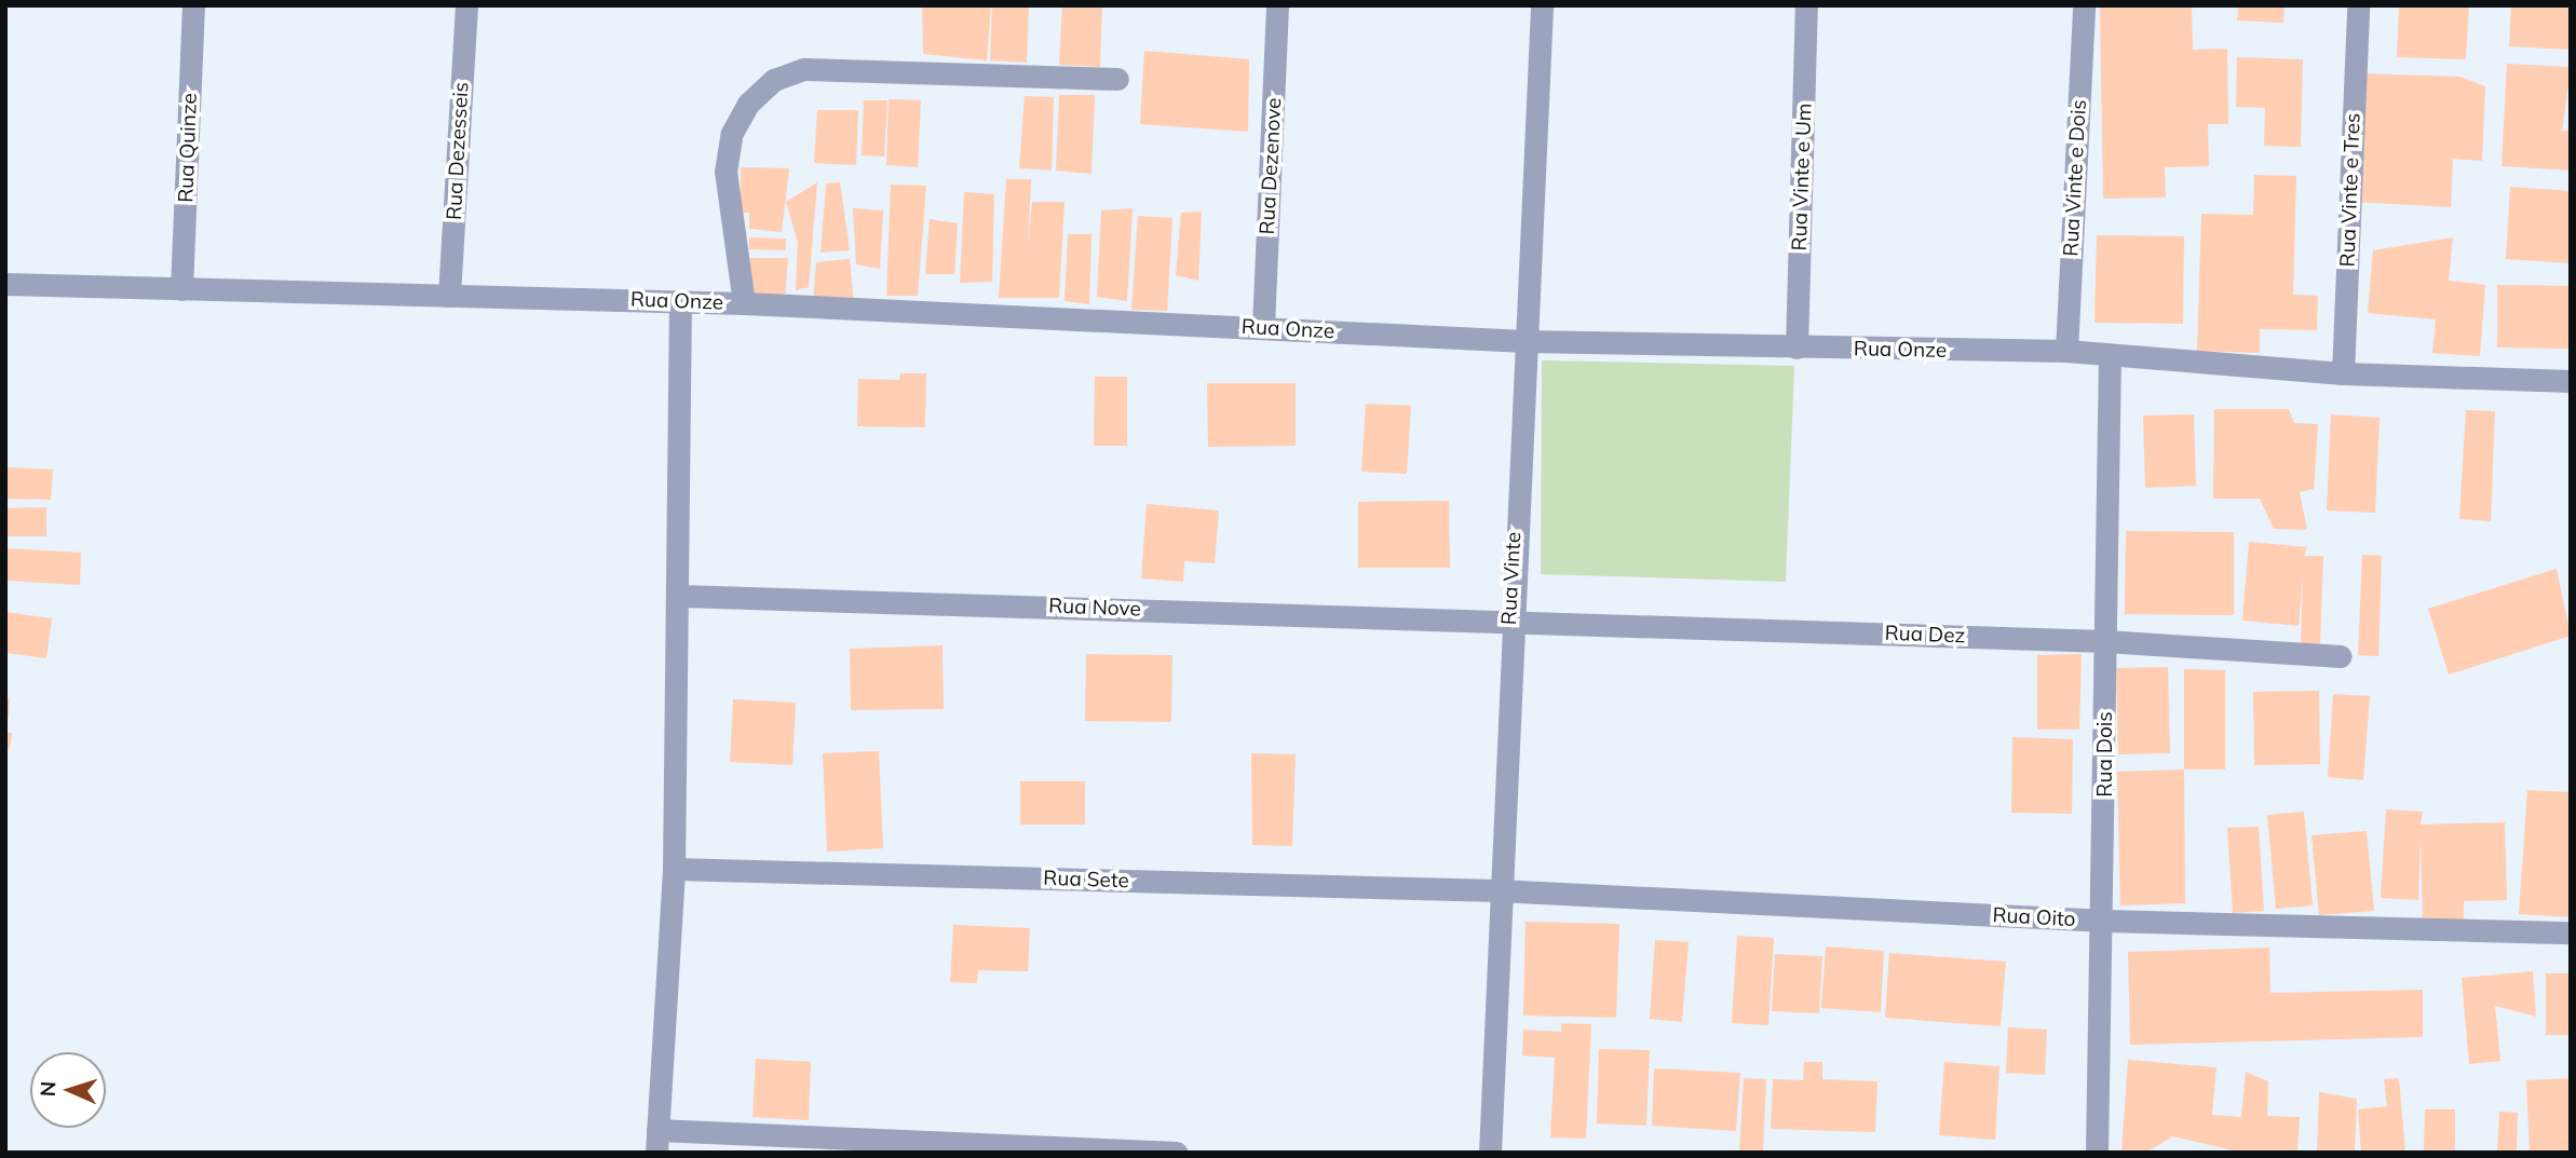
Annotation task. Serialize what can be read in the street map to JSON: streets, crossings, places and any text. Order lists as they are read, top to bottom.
{
  "streets": {
    "street": [
      "Rua Quinze",
      "Rua Dezesseis",
      "Rua Dezenove",
      "Rua Vinte e Um",
      "Rua Vinte e Dois",
      "Rua Vinte e Tres",
      "Rua Onze",
      "Rua Vinte",
      "Rua Nove",
      "Rua Dez",
      "Rua Dois",
      "Rua Sete",
      "Rua Oito"
    ]
  },
  "crossings": [
    ["Rua Quinze", "Rua Onze"],
    ["Rua Dezesseis", "Rua Onze"],
    ["Rua Dezenove", "Rua Onze"],
    ["Rua Vinte e Um", "Rua Onze"],
    ["Rua Vinte e Dois", "Rua Onze"],
    ["Rua Vinte e Tres", "Rua Onze"],
    ["Rua Onze", "Rua Vinte"],
    ["Rua Onze", "Rua Dois"],
    ["Rua Vinte", "Rua Nove"],
    ["Rua Vinte", "Rua Dez"],
    ["Rua Vinte", "Rua Sete"],
    ["Rua Vinte", "Rua Oito"],
    ["Rua Nove", "Rua Dez"],
    ["Rua Dez", "Rua Dois"],
    ["Rua Dois", "Rua Oito"],
    ["Rua Sete", "Rua Oito"]
  ],
  "north": "left"
}
